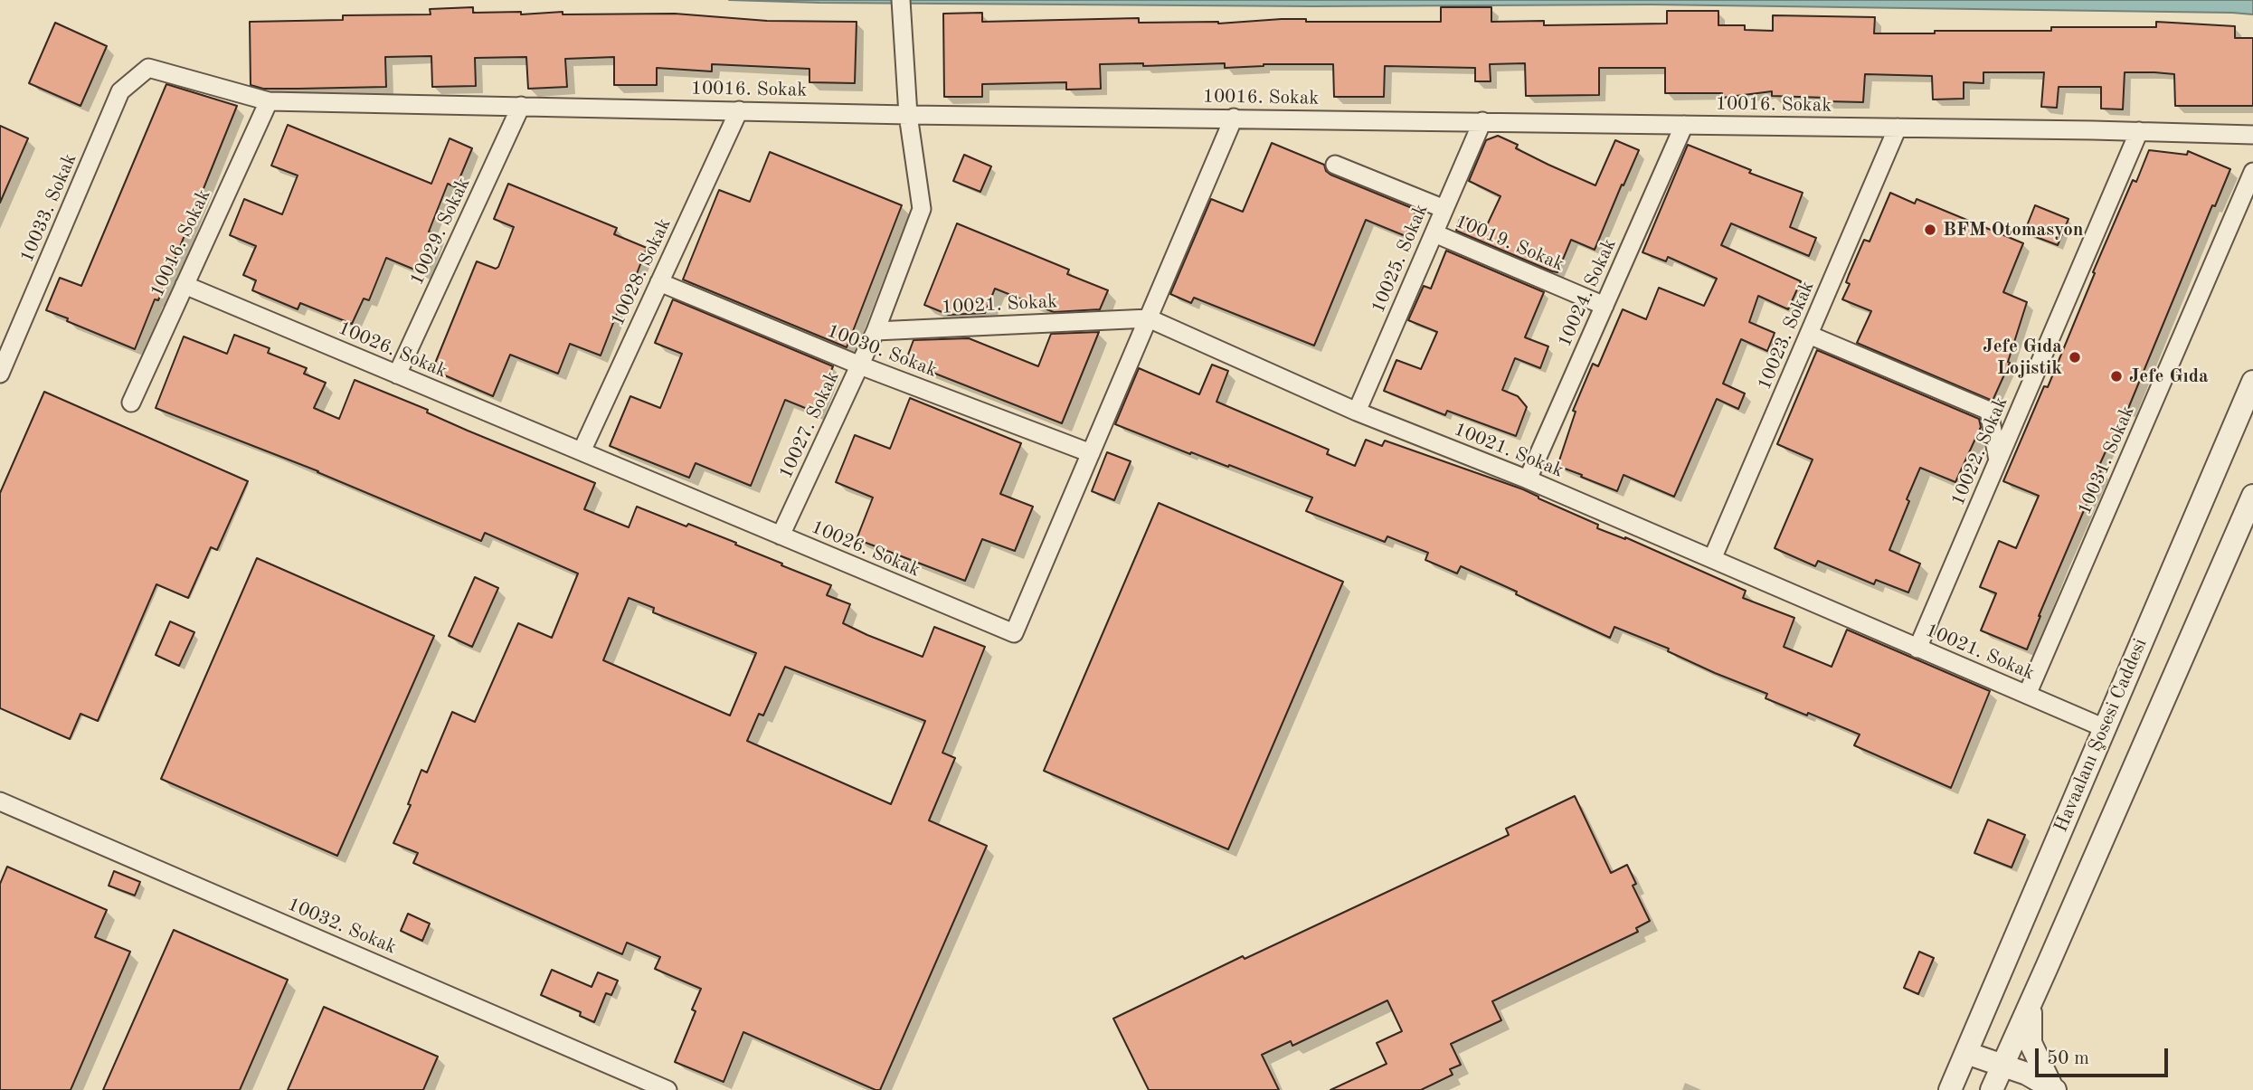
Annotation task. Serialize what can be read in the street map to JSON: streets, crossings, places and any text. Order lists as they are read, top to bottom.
{
  "streets": {
    "street": [
      "10016. Sokak",
      "10033. Sokak",
      "10029. Sokak",
      "10019. Sokak",
      "10025. Sokak",
      "10028. Sokak",
      "10024. Sokak",
      "10021. Sokak",
      "10023. Sokak",
      "10026. Sokak",
      "10030. Sokak",
      "10027. Sokak",
      "10022. Sokak",
      "10031. Sokak",
      "Havaalanı Şosesi Caddesi",
      "10032. Sokak"
    ]
  },
  "crossings": [
    ["10016. Sokak", "10033. Sokak"],
    ["10016. Sokak", "10029. Sokak"],
    ["10016. Sokak", "10025. Sokak"],
    ["10016. Sokak", "10028. Sokak"],
    ["10016. Sokak", "10024. Sokak"],
    ["10016. Sokak", "10023. Sokak"],
    ["10016. Sokak", "10026. Sokak"],
    ["10016. Sokak", "10027. Sokak"],
    ["10016. Sokak", "10022. Sokak"],
    ["10029. Sokak", "10026. Sokak"],
    ["10019. Sokak", "10025. Sokak"],
    ["10019. Sokak", "10024. Sokak"],
    ["10025. Sokak", "10021. Sokak"],
    ["10028. Sokak", "10026. Sokak"],
    ["10028. Sokak", "10030. Sokak"],
    ["10024. Sokak", "10021. Sokak"],
    ["10021. Sokak", "10023. Sokak"],
    ["10021. Sokak", "10026. Sokak"],
    ["10021. Sokak", "10027. Sokak"],
    ["10021. Sokak", "10022. Sokak"],
    ["10021. Sokak", "10031. Sokak"],
    ["10021. Sokak", "Havaalanı Şosesi Caddesi"],
    ["10026. Sokak", "10030. Sokak"],
    ["10026. Sokak", "10027. Sokak"],
    ["10030. Sokak", "10027. Sokak"]
  ],
  "places": ["BFM Otomasyon", "Jefe Gıda Lojistik", "Jefe Gıda"],
  "scale_bar": "50 m"
}
